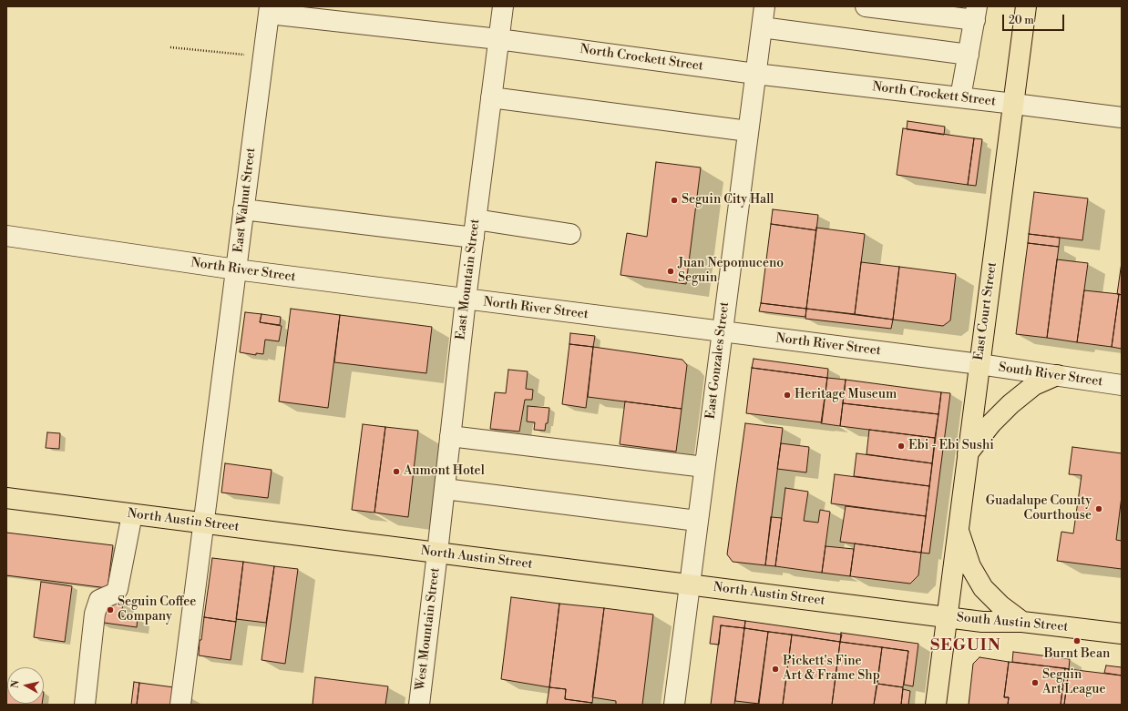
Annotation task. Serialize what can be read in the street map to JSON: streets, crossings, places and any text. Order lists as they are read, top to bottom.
{
  "streets": {
    "main road": ["East Court Street", "North Austin Street", "South Austin Street"],
    "street": [
      "North Crockett Street",
      "East Walnut Street",
      "North River Street",
      "East Mountain Street",
      "East Gonzales Street",
      "South River Street",
      "West Mountain Street"
    ]
  },
  "crossings": [
    ["North Crockett Street", "East Walnut Street"],
    ["North Crockett Street", "East Mountain Street"],
    ["North Crockett Street", "East Court Street"],
    ["North Crockett Street", "East Gonzales Street"],
    ["East Walnut Street", "North River Street"],
    ["East Walnut Street", "North Austin Street"],
    ["North River Street", "East Mountain Street"],
    ["North River Street", "East Court Street"],
    ["North River Street", "East Gonzales Street"],
    ["North River Street", "South River Street"],
    ["East Mountain Street", "North Austin Street"],
    ["East Mountain Street", "West Mountain Street"],
    ["East Court Street", "South River Street"],
    ["East Court Street", "North Austin Street"],
    ["East Court Street", "South Austin Street"],
    ["East Gonzales Street", "North Austin Street"],
    ["North Austin Street", "South Austin Street"],
    ["North Austin Street", "West Mountain Street"]
  ],
  "districts": ["SEGUIN"],
  "places": [
    "Seguin City Hall",
    "Juan Nepomuceno Seguin",
    "Heritage Museum",
    "Ebi - Ebi Sushi",
    "Aumont Hotel",
    "Guadalupe County Courthouse",
    "Seguin Coffee Company",
    "Burnt Bean",
    "Pickett's Fine Art & Frame Shp",
    "Seguin Art League"
  ],
  "scale_bar": "20 m",
  "north": "left"
}
